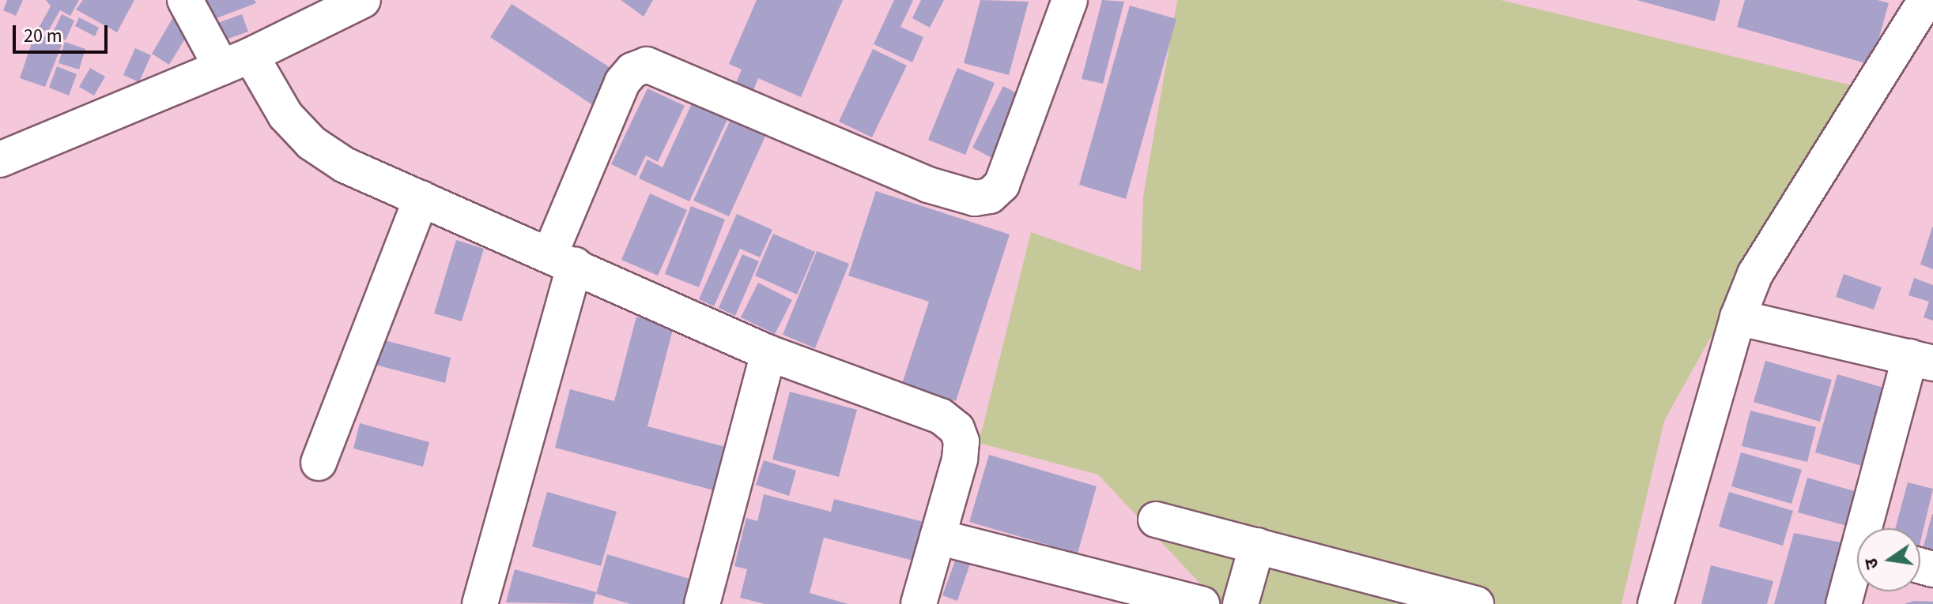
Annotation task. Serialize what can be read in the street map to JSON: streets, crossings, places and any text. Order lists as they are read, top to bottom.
{
  "scale_bar": "20 m",
  "north": "left"
}
